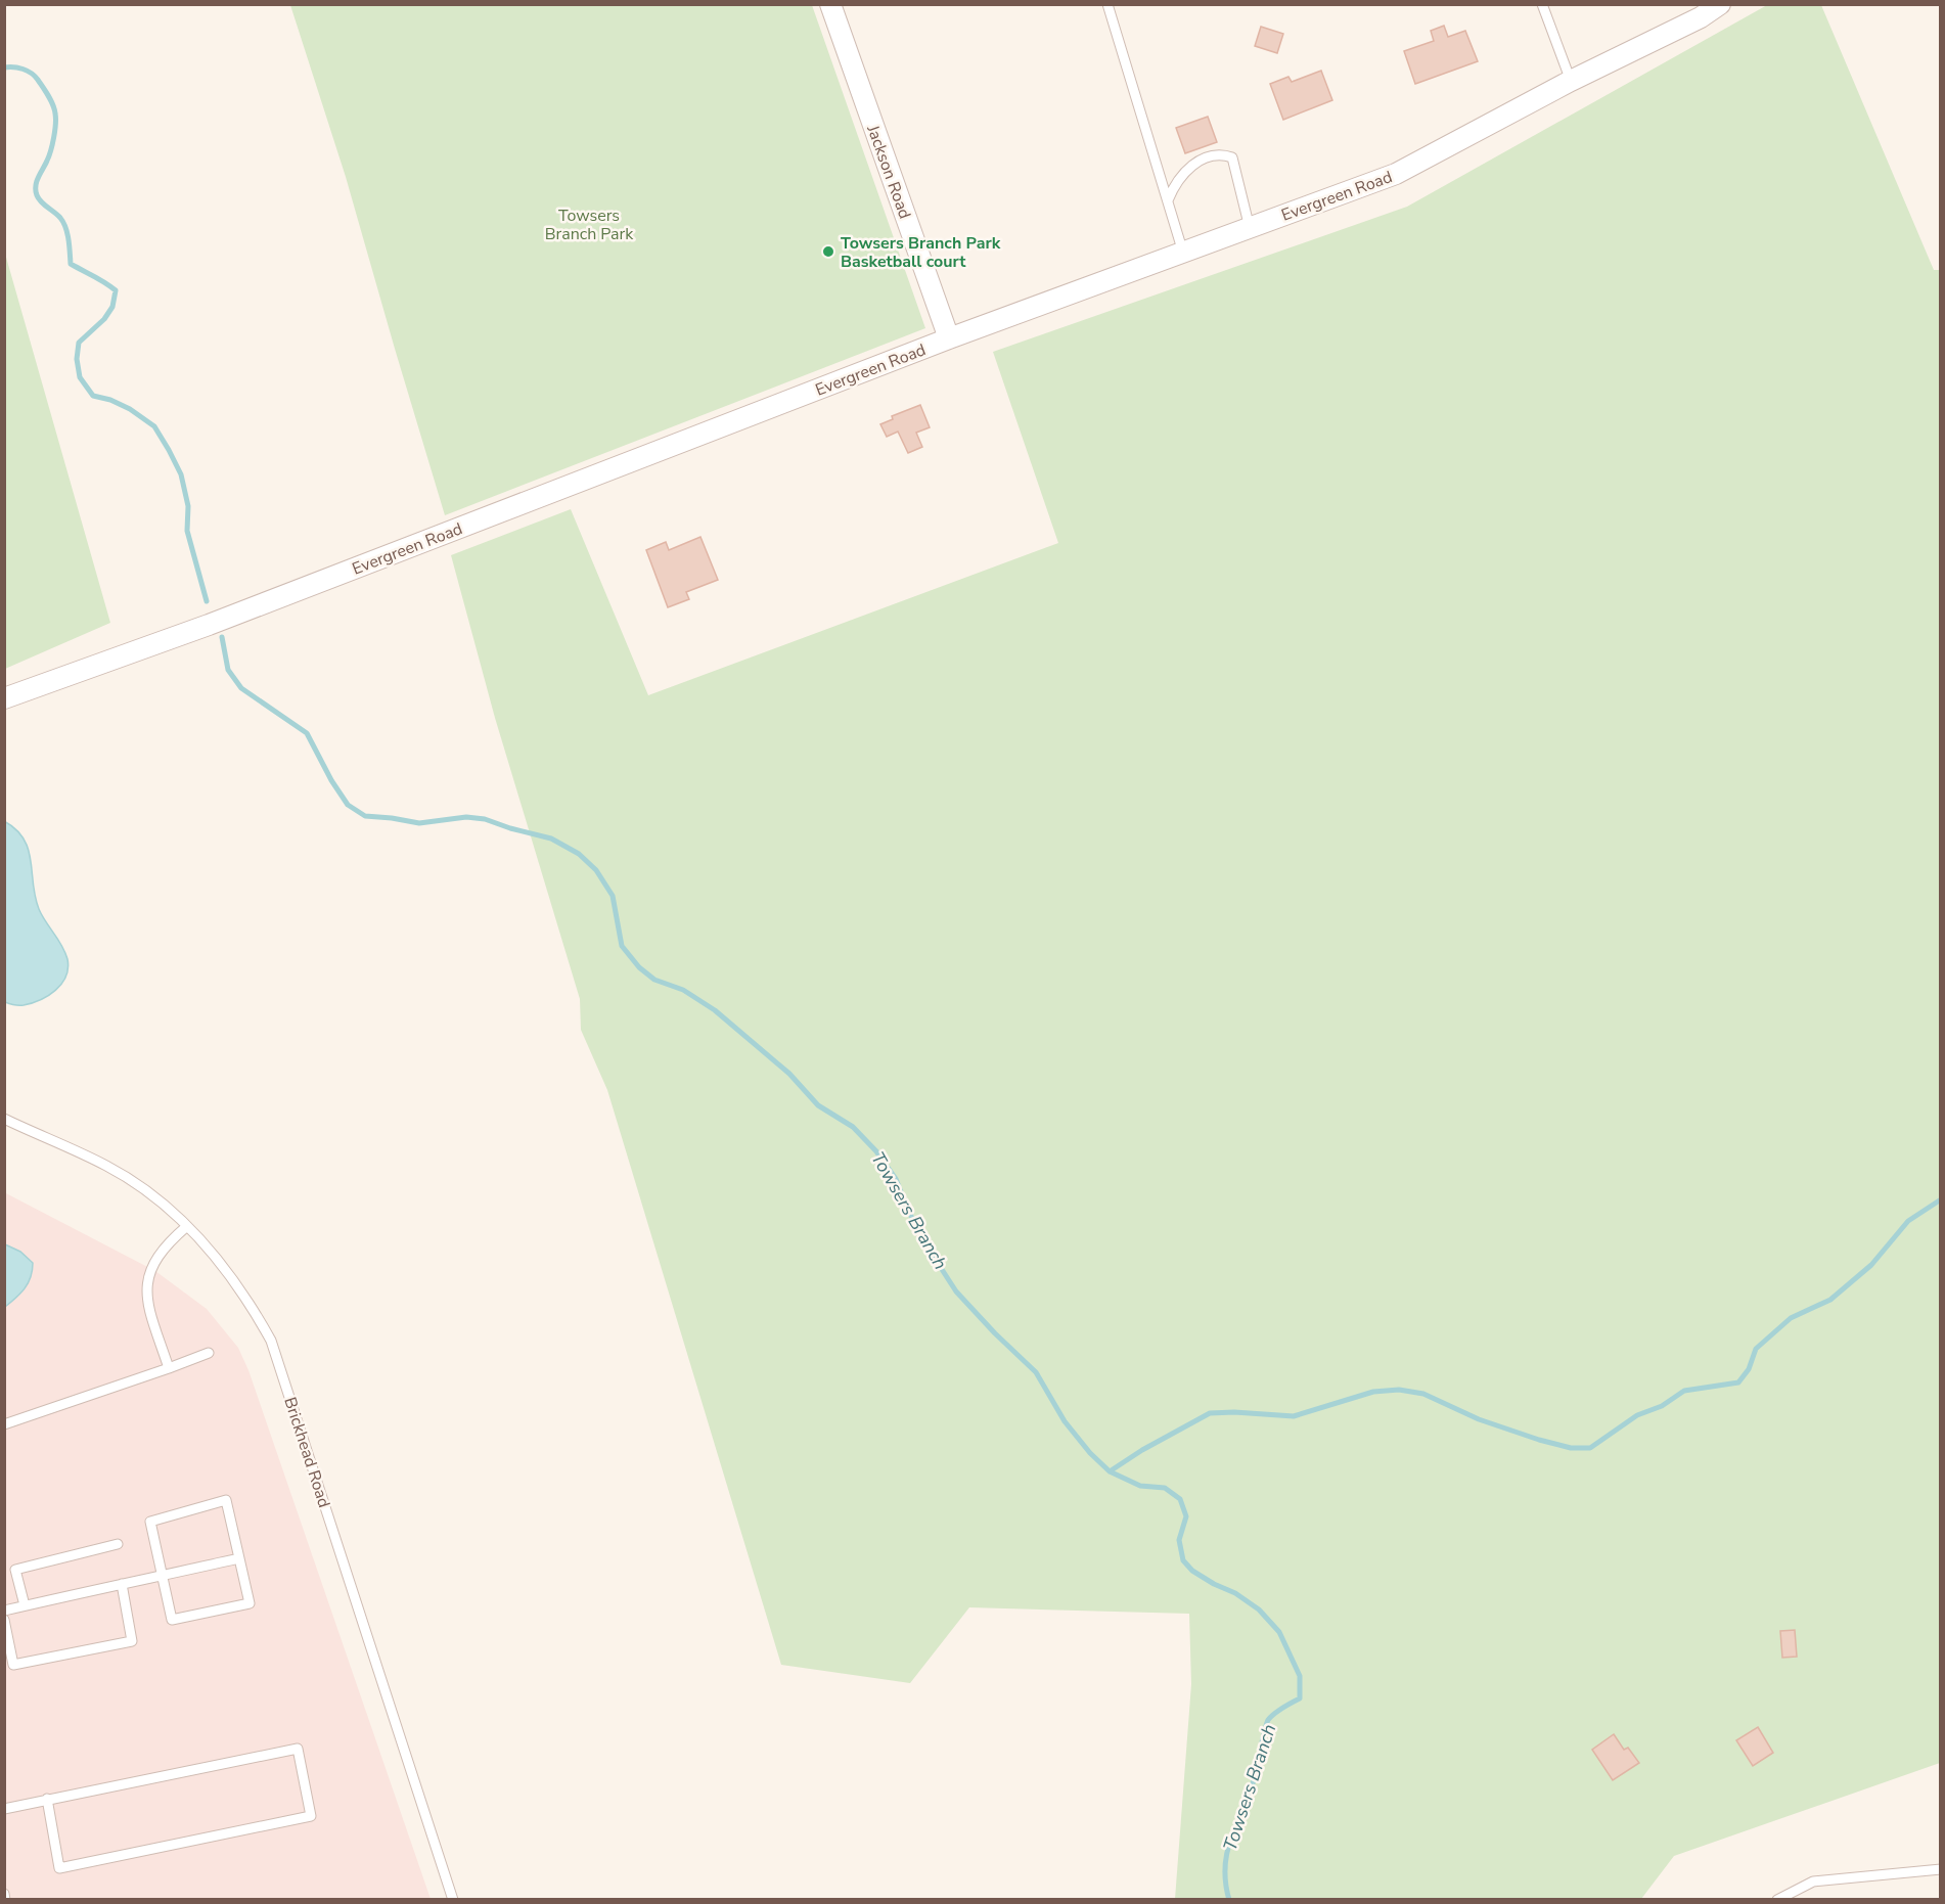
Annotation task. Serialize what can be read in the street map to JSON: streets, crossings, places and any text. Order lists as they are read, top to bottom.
{
  "streets": {
    "street": ["Jackson Road", "Evergreen Road"],
    "lane": ["Brickhead Road"]
  },
  "crossings": [
    ["Jackson Road", "Evergreen Road"]
  ],
  "water": ["Towsers Branch"],
  "parks": ["Towsers Branch Park"],
  "places": ["Towsers Branch Park Basketball court"]
}
